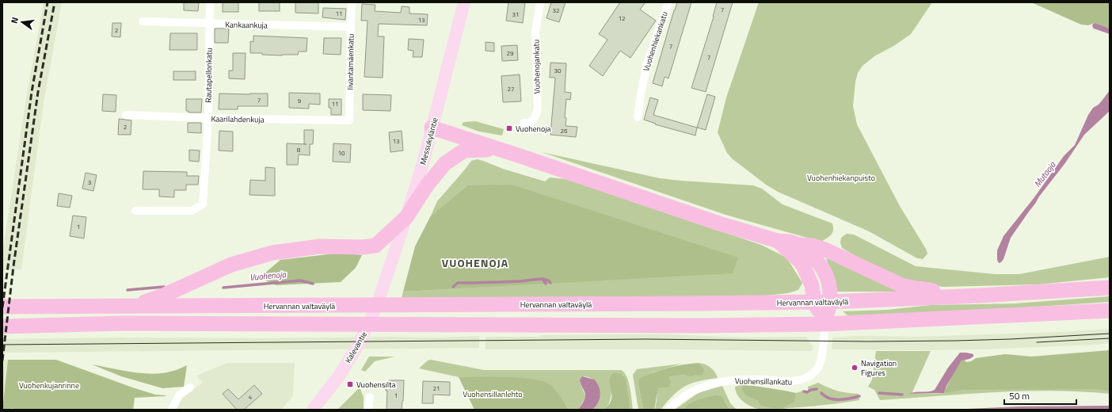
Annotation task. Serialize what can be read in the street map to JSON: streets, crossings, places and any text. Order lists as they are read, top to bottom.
{
  "streets": {
    "highway": ["Hervannan valtaväylä"],
    "main road": ["Messukyläntie", "Kalevantie"],
    "street": [
      "Kankaankuja",
      "Vuohenhiekankatu",
      "Iivantamäenkatu",
      "Vuohenojankatu",
      "Rautapellonkatu",
      "Kaarilahdenkuja",
      "Vuohensillankatu"
    ]
  },
  "crossings": [
    ["Kankaankuja", "Iivantamäenkatu"],
    ["Kankaankuja", "Rautapellonkatu"],
    ["Iivantamäenkatu", "Kaarilahdenkuja"],
    ["Rautapellonkatu", "Kaarilahdenkuja"],
    ["Messukyläntie", "Kalevantie"]
  ],
  "districts": ["VUOHENOJA"],
  "water": ["Mutaoja", "Vuohenoja"],
  "parks": ["Vuohenhiekanpuisto", "Vuohenkujanrinne", "Vuohensillanlehto"],
  "places": {
    "transit": ["Vuohenoja", "Vuohensilta"],
    "other": ["Navigation Figures"]
  },
  "house_numbers": [
    "7",
    "32",
    "11",
    "31",
    "12",
    "13",
    "2",
    "7",
    "29",
    "7",
    "30",
    "27",
    "7",
    "9",
    "11",
    "2",
    "26",
    "13",
    "8",
    "10",
    "3",
    "1",
    "21",
    "1",
    "4"
  ],
  "scale_bar": "50 m",
  "north": "left"
}
